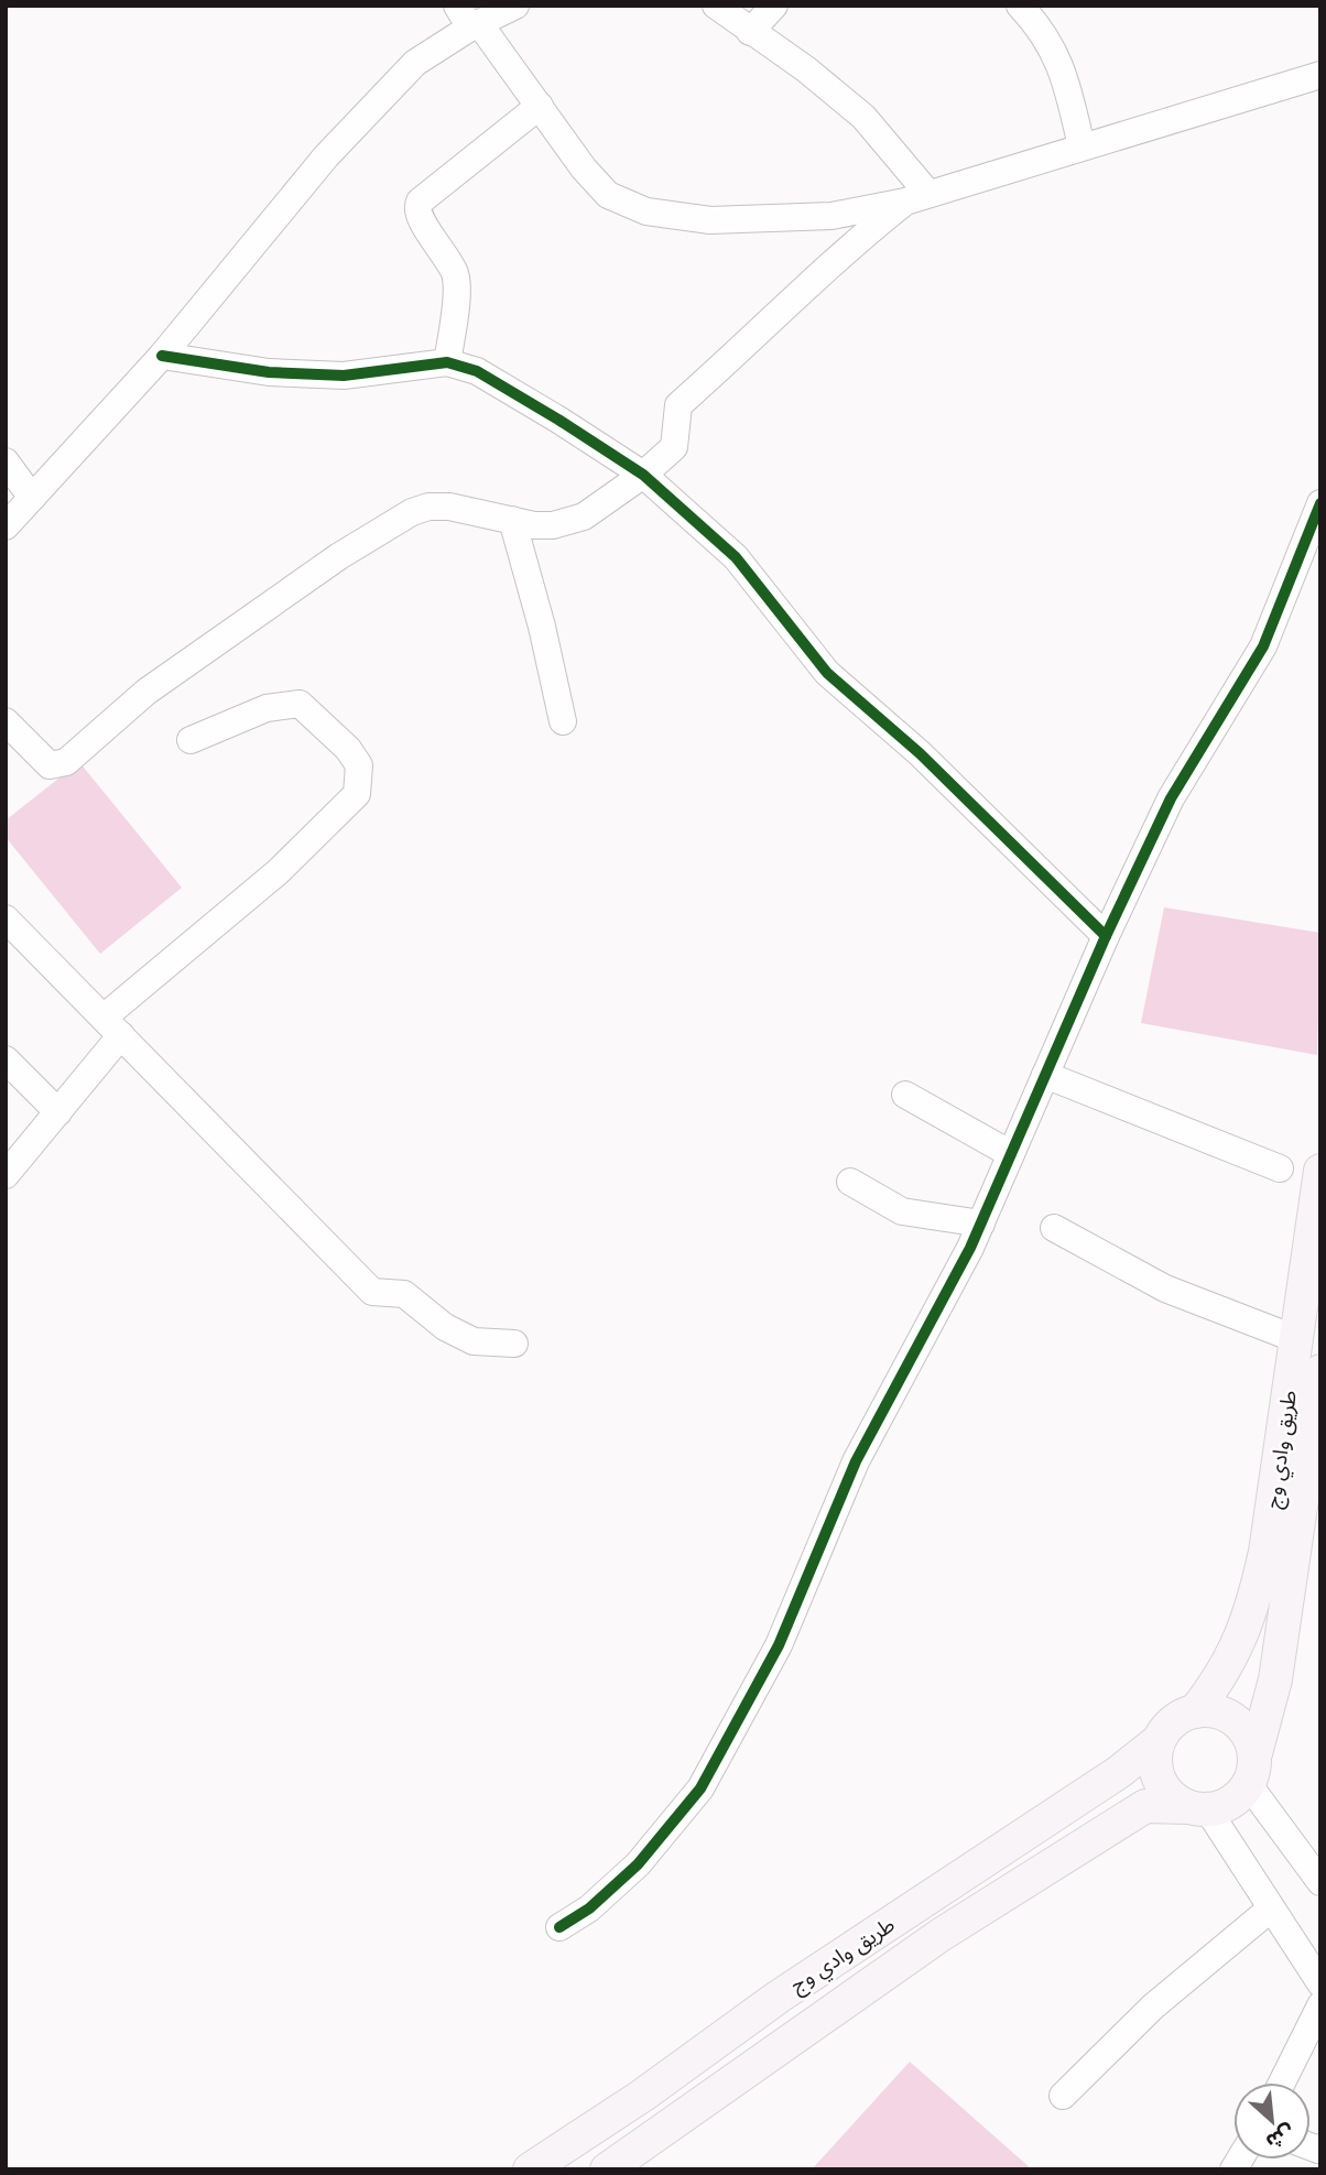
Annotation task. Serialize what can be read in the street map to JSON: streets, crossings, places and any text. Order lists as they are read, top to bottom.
{
  "streets": {
    "main road": ["طريق وادي وج"]
  },
  "north": "bottom right"
}
